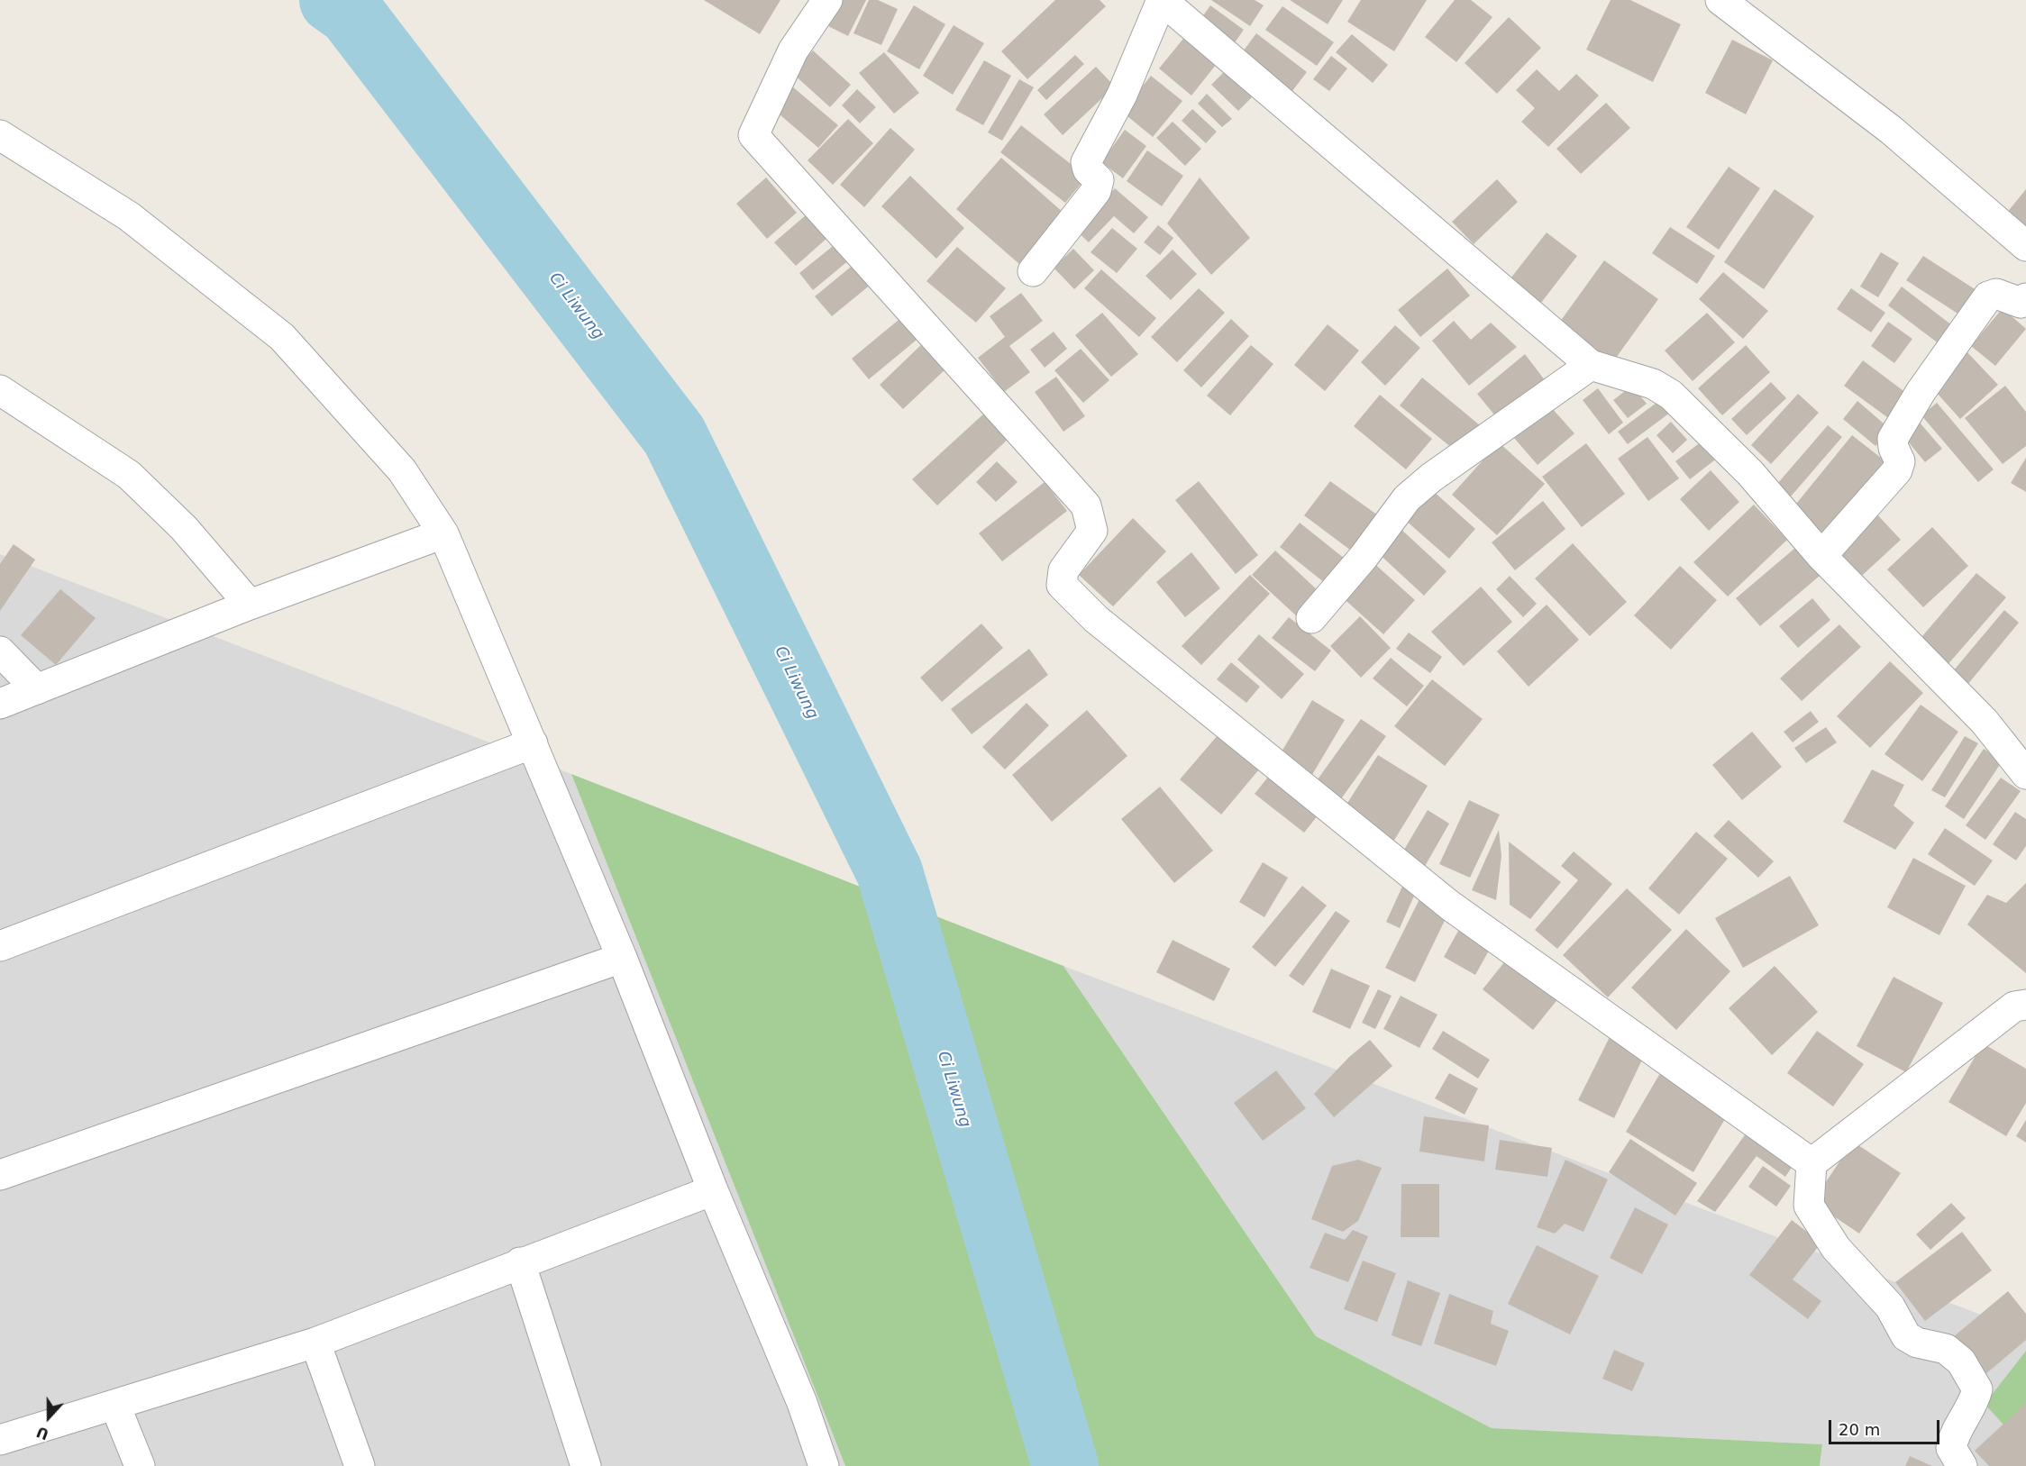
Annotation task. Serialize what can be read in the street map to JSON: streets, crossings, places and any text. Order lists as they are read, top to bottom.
{
  "water": ["Ci Liwung"],
  "scale_bar": "20 m",
  "north": "bottom"
}
